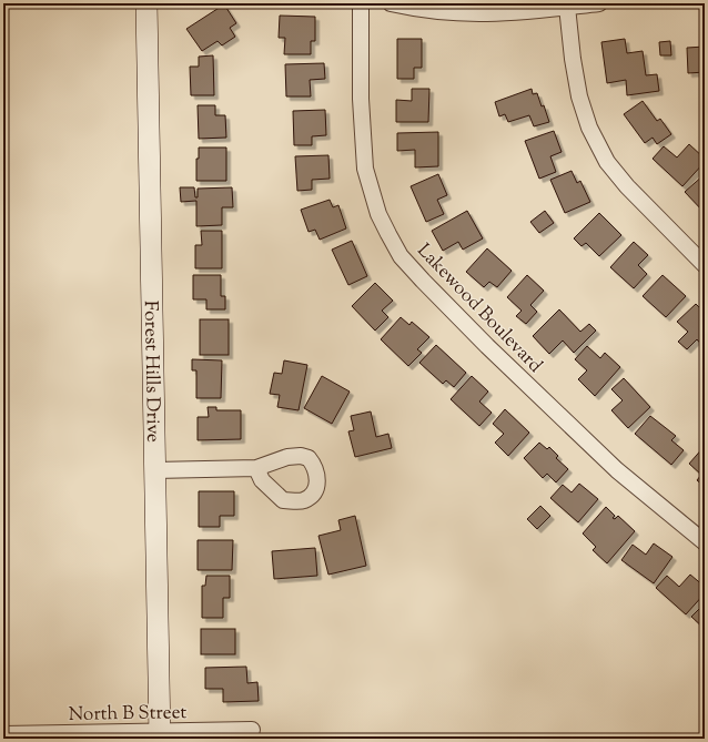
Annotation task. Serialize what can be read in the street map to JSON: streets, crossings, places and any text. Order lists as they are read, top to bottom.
{
  "streets": {
    "street": ["Lakewood Boulevard", "Forest Hills Drive", "North B Street"]
  },
  "crossings": [
    ["Forest Hills Drive", "North B Street"]
  ]
}
